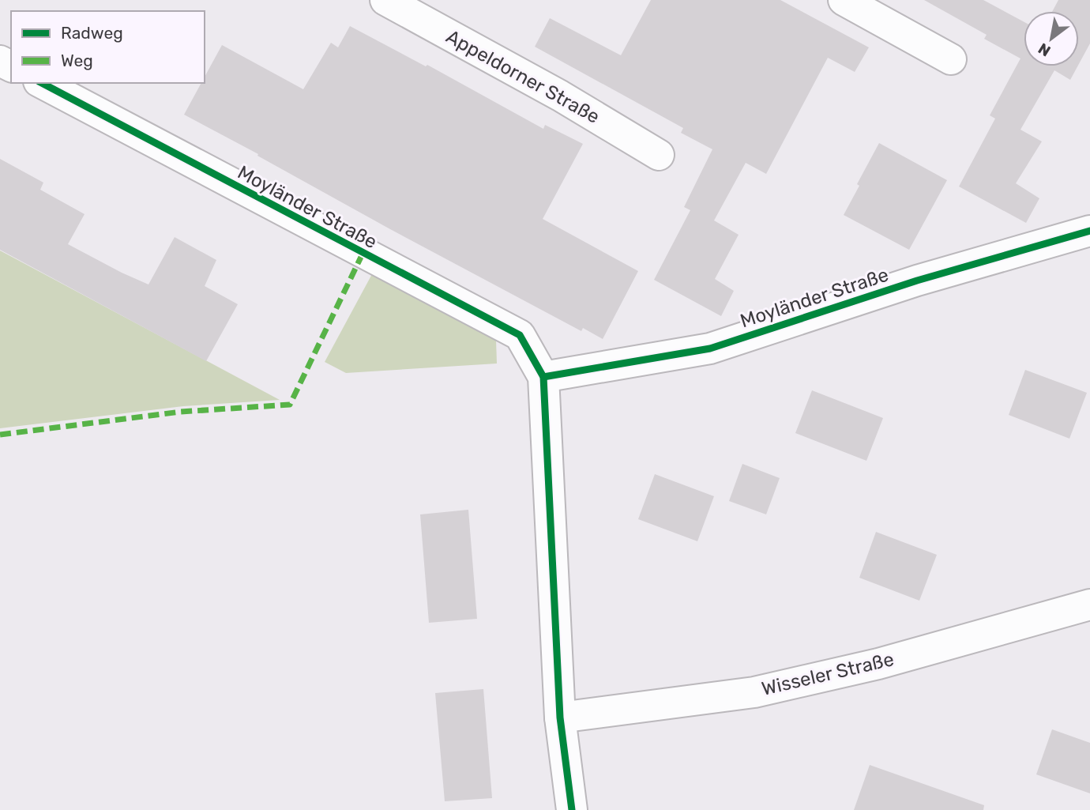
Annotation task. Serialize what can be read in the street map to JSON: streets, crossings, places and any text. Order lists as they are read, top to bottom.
{
  "streets": {
    "street": ["Appeldorner Straße", "Moyländer Straße", "Wisseler Straße"]
  },
  "crossings": [
    ["Moyländer Straße", "Wisseler Straße"]
  ],
  "legend": ["Radweg", "Weg"],
  "north": "bottom left"
}
